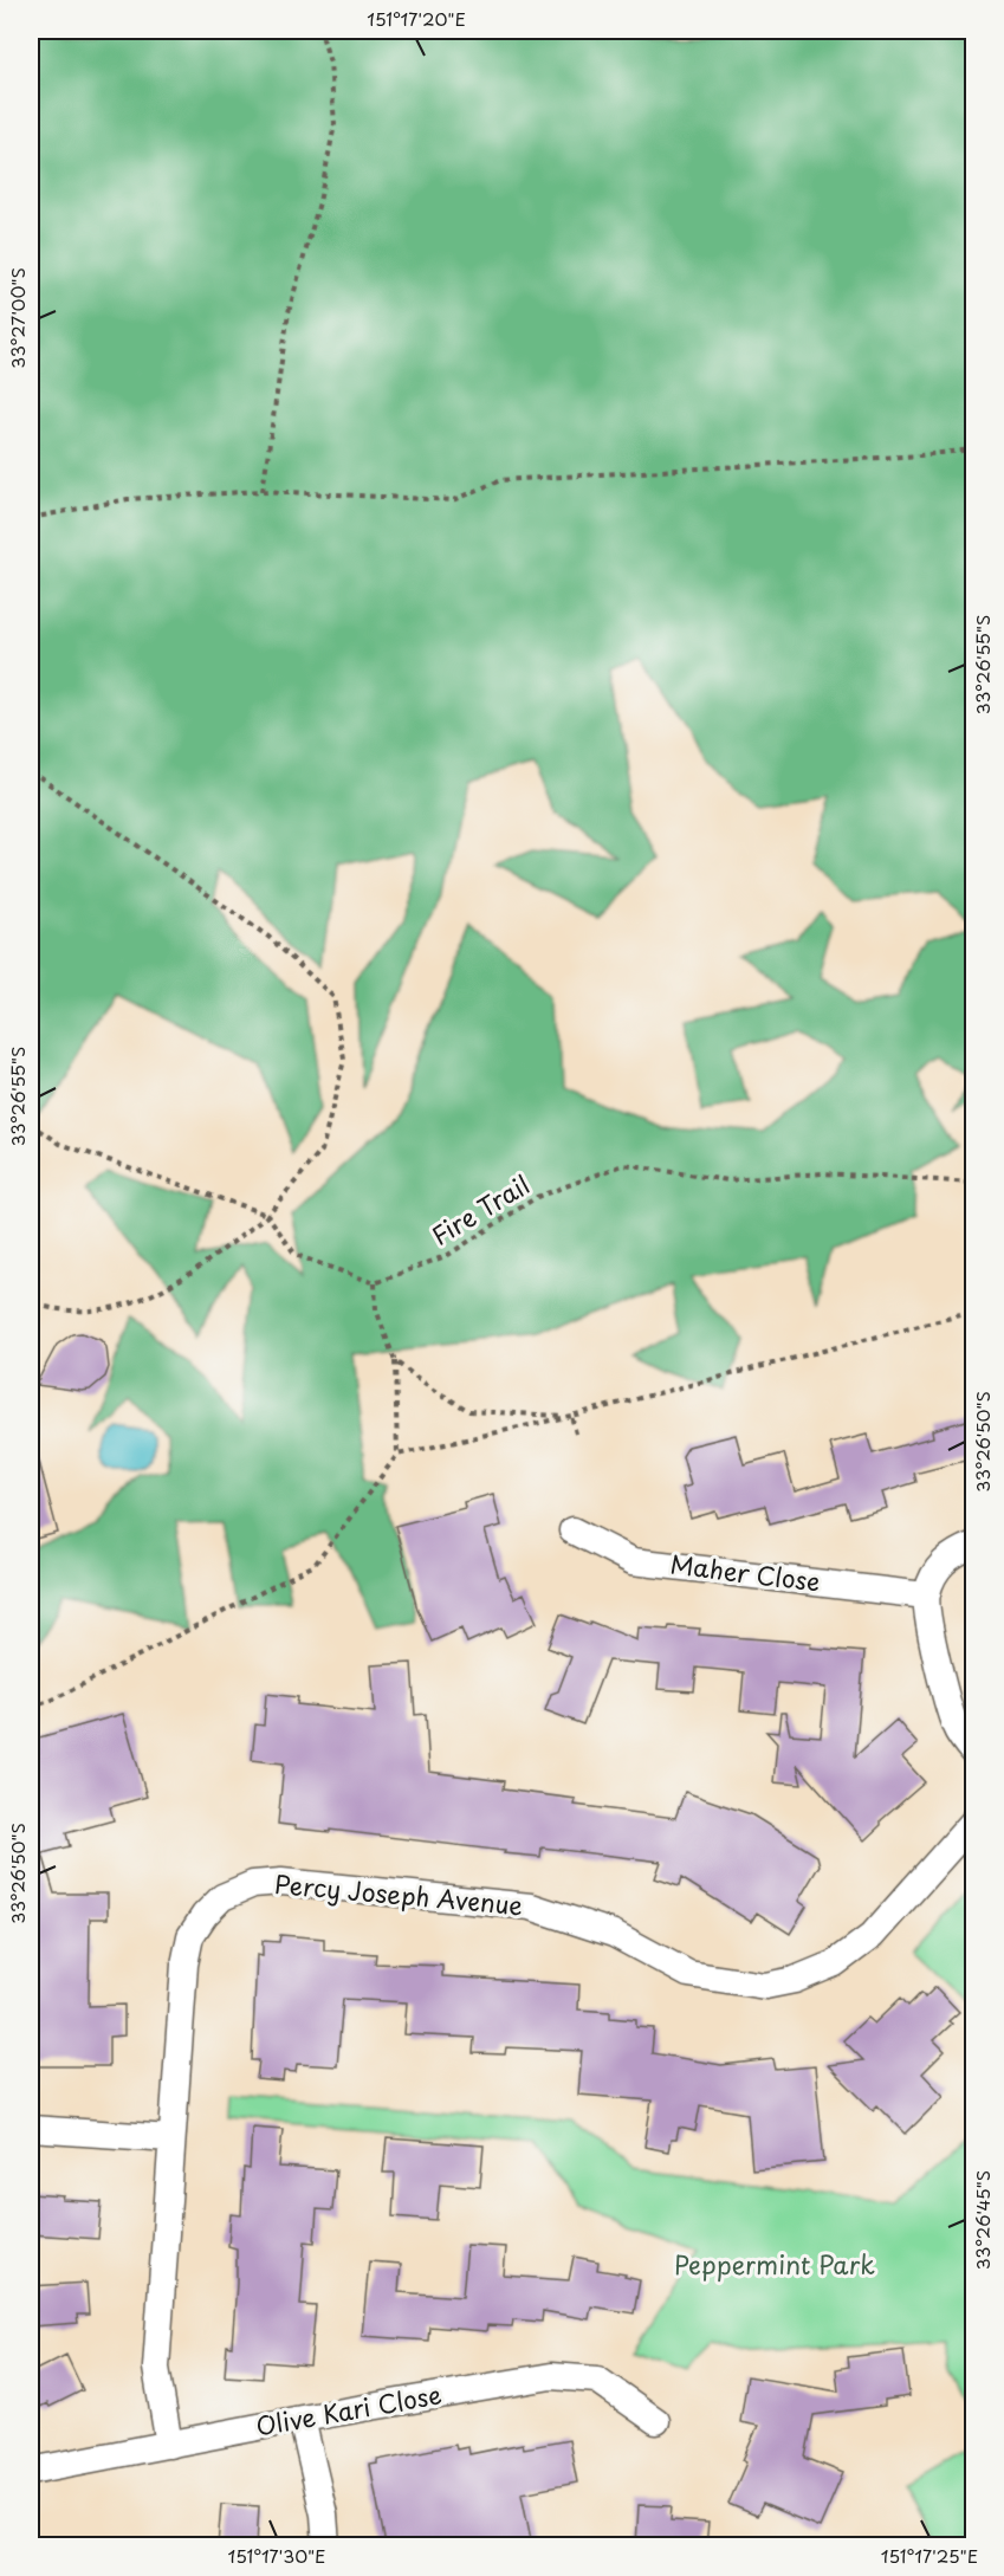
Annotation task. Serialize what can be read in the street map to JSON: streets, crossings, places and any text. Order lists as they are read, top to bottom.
{
  "streets": {
    "street": ["Maher Close", "Percy Joseph Avenue", "Olive Kari Close"],
    "path": ["Fire Trail"]
  },
  "crossings": [
    ["Percy Joseph Avenue", "Olive Kari Close"]
  ],
  "parks": ["Peppermint Park"],
  "coordinates": [
    "151°17'20\"E",
    "33°27'00\"S",
    "33°26'55\"S",
    "33°26'50\"S",
    "33°26'45\"S",
    "151°17'30\"E",
    "151°17'25\"E"
  ]
}
